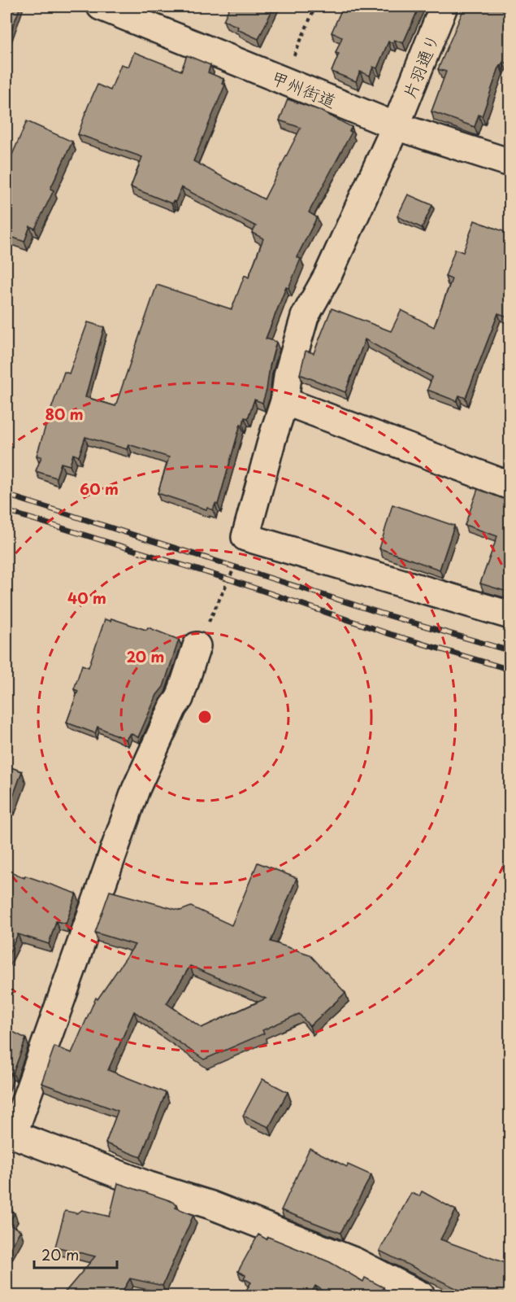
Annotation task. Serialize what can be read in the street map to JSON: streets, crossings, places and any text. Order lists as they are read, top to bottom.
{
  "streets": {
    "main road": ["片羽通り", "甲州街道"]
  },
  "crossings": [
    ["片羽通り", "甲州街道"]
  ],
  "scale_bar": "20 m",
  "rings": [
    "80 m",
    "60 m",
    "40 m",
    "20 m"
  ]
}
